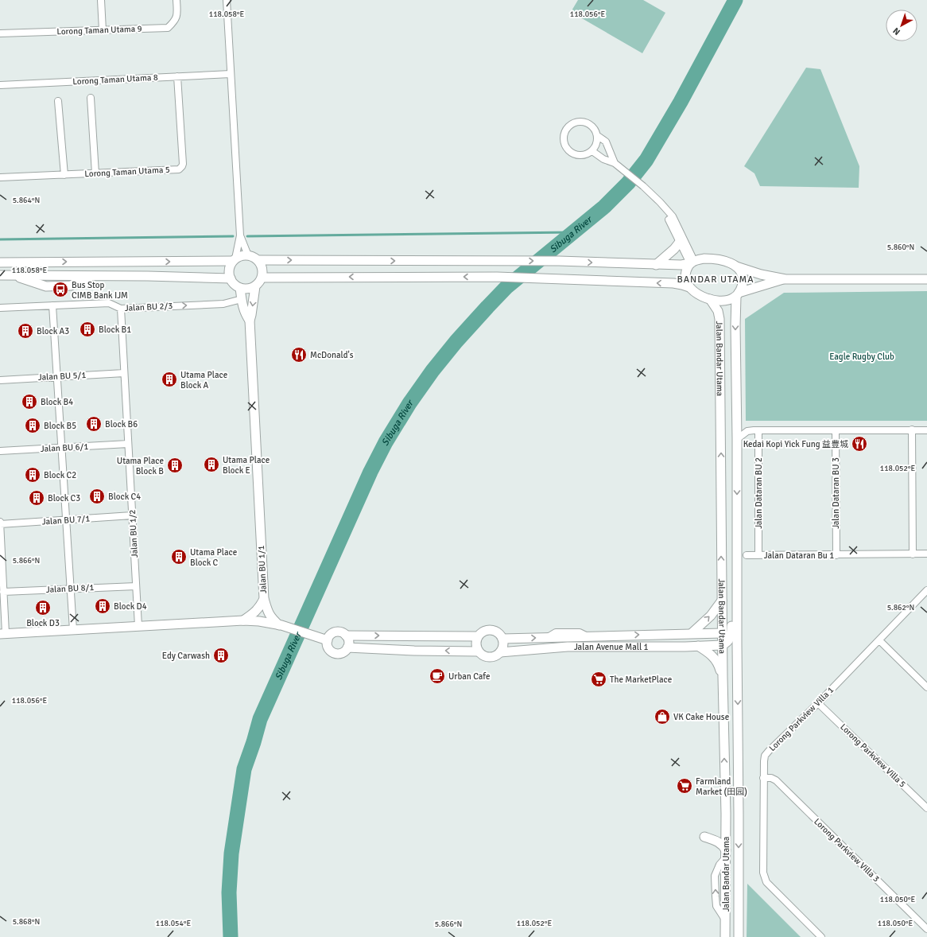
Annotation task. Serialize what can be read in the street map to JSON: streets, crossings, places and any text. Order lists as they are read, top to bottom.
{
  "streets": {
    "street": [
      "Lorong Taman Utama 9",
      "Lorong Taman Utama 8",
      "Lorong Taman Utama 5",
      "Jalan BU 2/3",
      "Jalan Bandar Utama",
      "Jalan BU 5/1",
      "Jalan BU 6/1",
      "Jalan Dataran BU 2",
      "Jalan Dataran BU 3",
      "Jalan BU 7/1",
      "Jalan BU 1/2",
      "Jalan Dataran Bu 1",
      "Jalan BU 1/1",
      "Jalan BU 8/1",
      "Jalan Avenue Mall 1",
      "Lorong Parkview Villa 1",
      "Lorong Parkview Villa 5",
      "Lorong Parkview Villa 3"
    ]
  },
  "crossings": [
    ["Lorong Taman Utama 8", "Lorong Taman Utama 5"],
    ["Jalan BU 2/3", "Jalan BU 1/2"],
    ["Jalan Bandar Utama", "Jalan Avenue Mall 1"],
    ["Jalan BU 5/1", "Jalan BU 1/2"],
    ["Jalan BU 6/1", "Jalan BU 1/2"],
    ["Jalan Dataran BU 2", "Jalan Dataran Bu 1"],
    ["Jalan Dataran BU 3", "Jalan Dataran Bu 1"],
    ["Jalan BU 7/1", "Jalan BU 1/2"],
    ["Jalan BU 1/2", "Jalan BU 8/1"],
    ["Lorong Parkview Villa 1", "Lorong Parkview Villa 5"],
    ["Lorong Parkview Villa 1", "Lorong Parkview Villa 3"]
  ],
  "districts": ["BANDAR UTAMA"],
  "water": ["Sibuga River"],
  "parks": ["Eagle Rugby Club"],
  "places": {
    "bus stop": ["Bus Stop CIMB Bank IJM"],
    "building": [
      "Block B1",
      "Block A3",
      "Utama Place Block A",
      "Block B4",
      "Block B6",
      "Block B5",
      "Utama Place Block E",
      "Utama Place Block B",
      "Block C2",
      "Block C4",
      "Block C3",
      "Utama Place Block C",
      "Block D4",
      "Block D3",
      "Edy Carwash"
    ],
    "restaurant": ["McDonald's", "Kedai Kopi Yick Fung 益豊城"],
    "cafe": ["Urban Cafe"],
    "supermarket": ["The MarketPlace", "Farmland Market (田园)"],
    "shop": ["VK Cake House"]
  },
  "north": "bottom left",
  "coordinates": [
    "118.058°E",
    "118.056°E",
    "5.864°N",
    "5.860°N",
    "118.052°E",
    "5.866°N",
    "5.862°N",
    "118.050°E",
    "5.868°N",
    "118.054°E"
  ]
}
